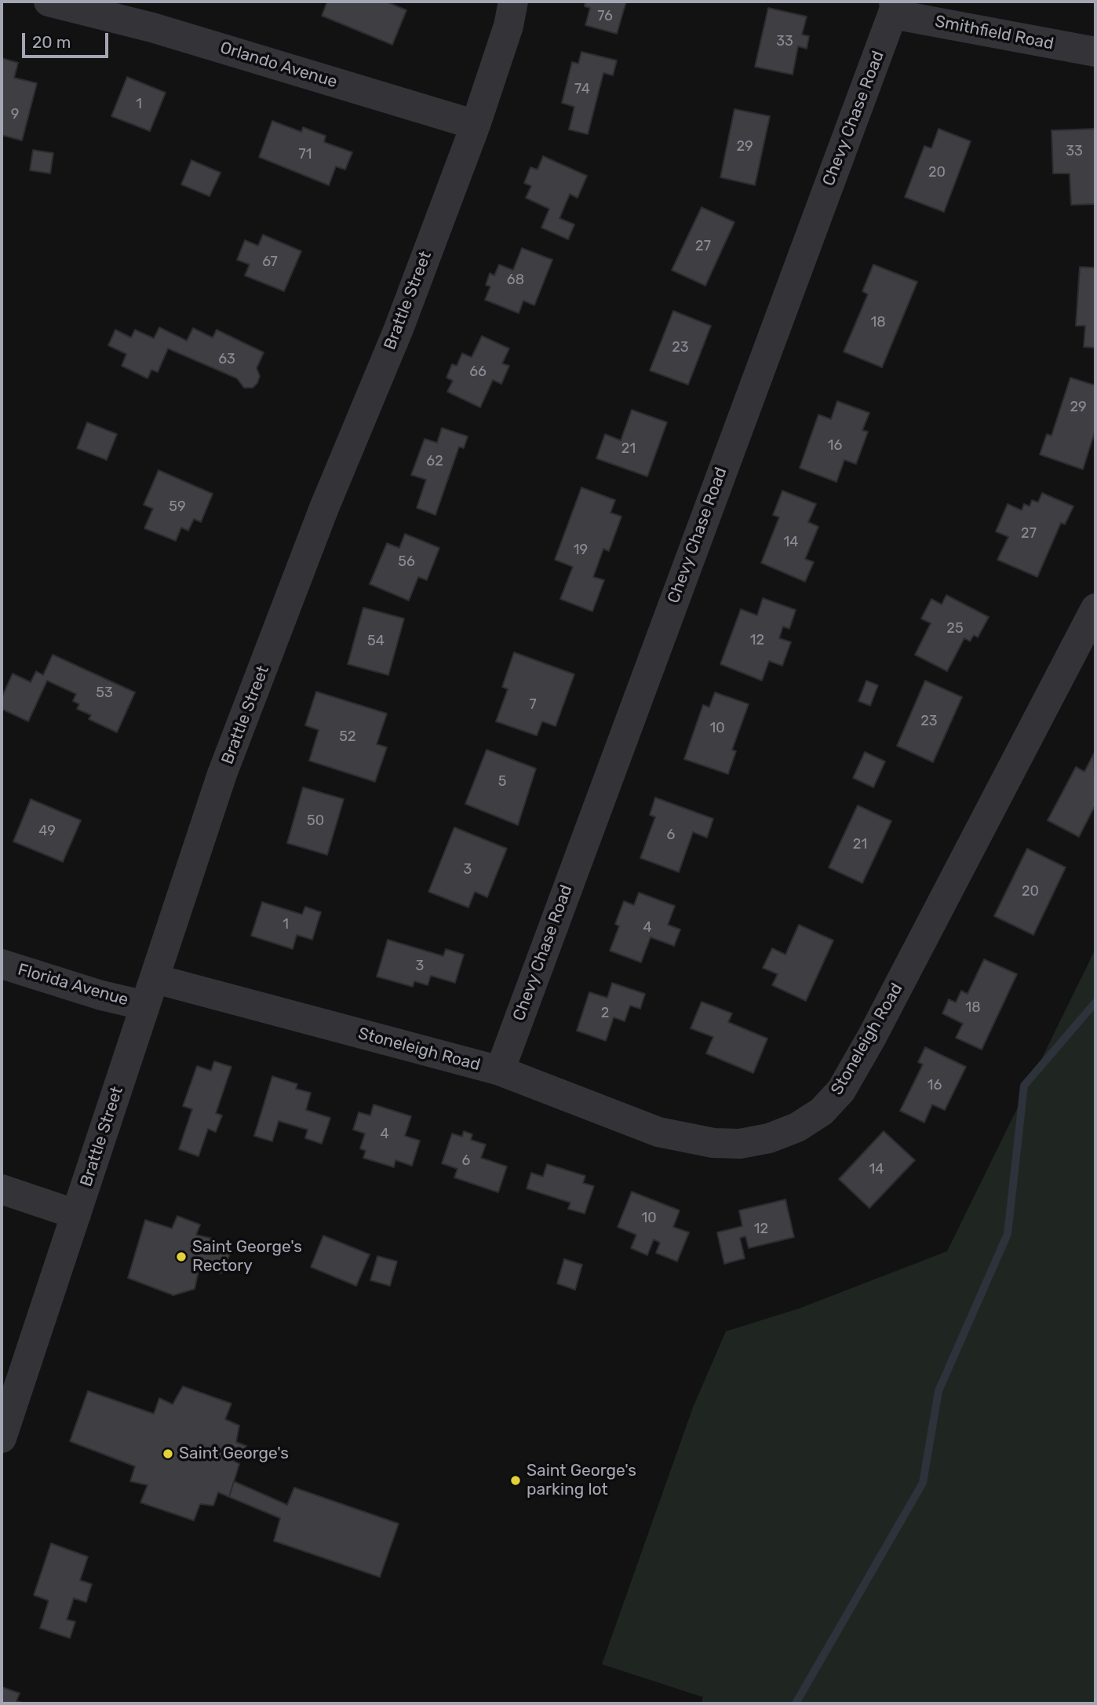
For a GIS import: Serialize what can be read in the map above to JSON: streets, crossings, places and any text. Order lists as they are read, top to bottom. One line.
{"streets":{"street":["Smithfield Road","Orlando Avenue","Chevy Chase Road","Brattle Street","Florida Avenue","Stoneleigh Road"]},"crossings":[["Smithfield Road","Chevy Chase Road"],["Orlando Avenue","Brattle Street"],["Chevy Chase Road","Stoneleigh Road"],["Brattle Street","Florida Avenue"],["Brattle Street","Stoneleigh Road"],["Florida Avenue","Stoneleigh Road"]],"places":["Saint George's Rectory","Saint George's","Saint George's parking lot"],"house_numbers":["76","33","74","1","9","29","33","71","20","27","67","68","18","23","63","66","29","16","21","62","59","27","14","19","56","25","12","54","53","7","23","10","52","5","50","49","6","21","3","20","1","4","3","18","2","16","4","6","14","10","12"],"scale_bar":"20 m"}
